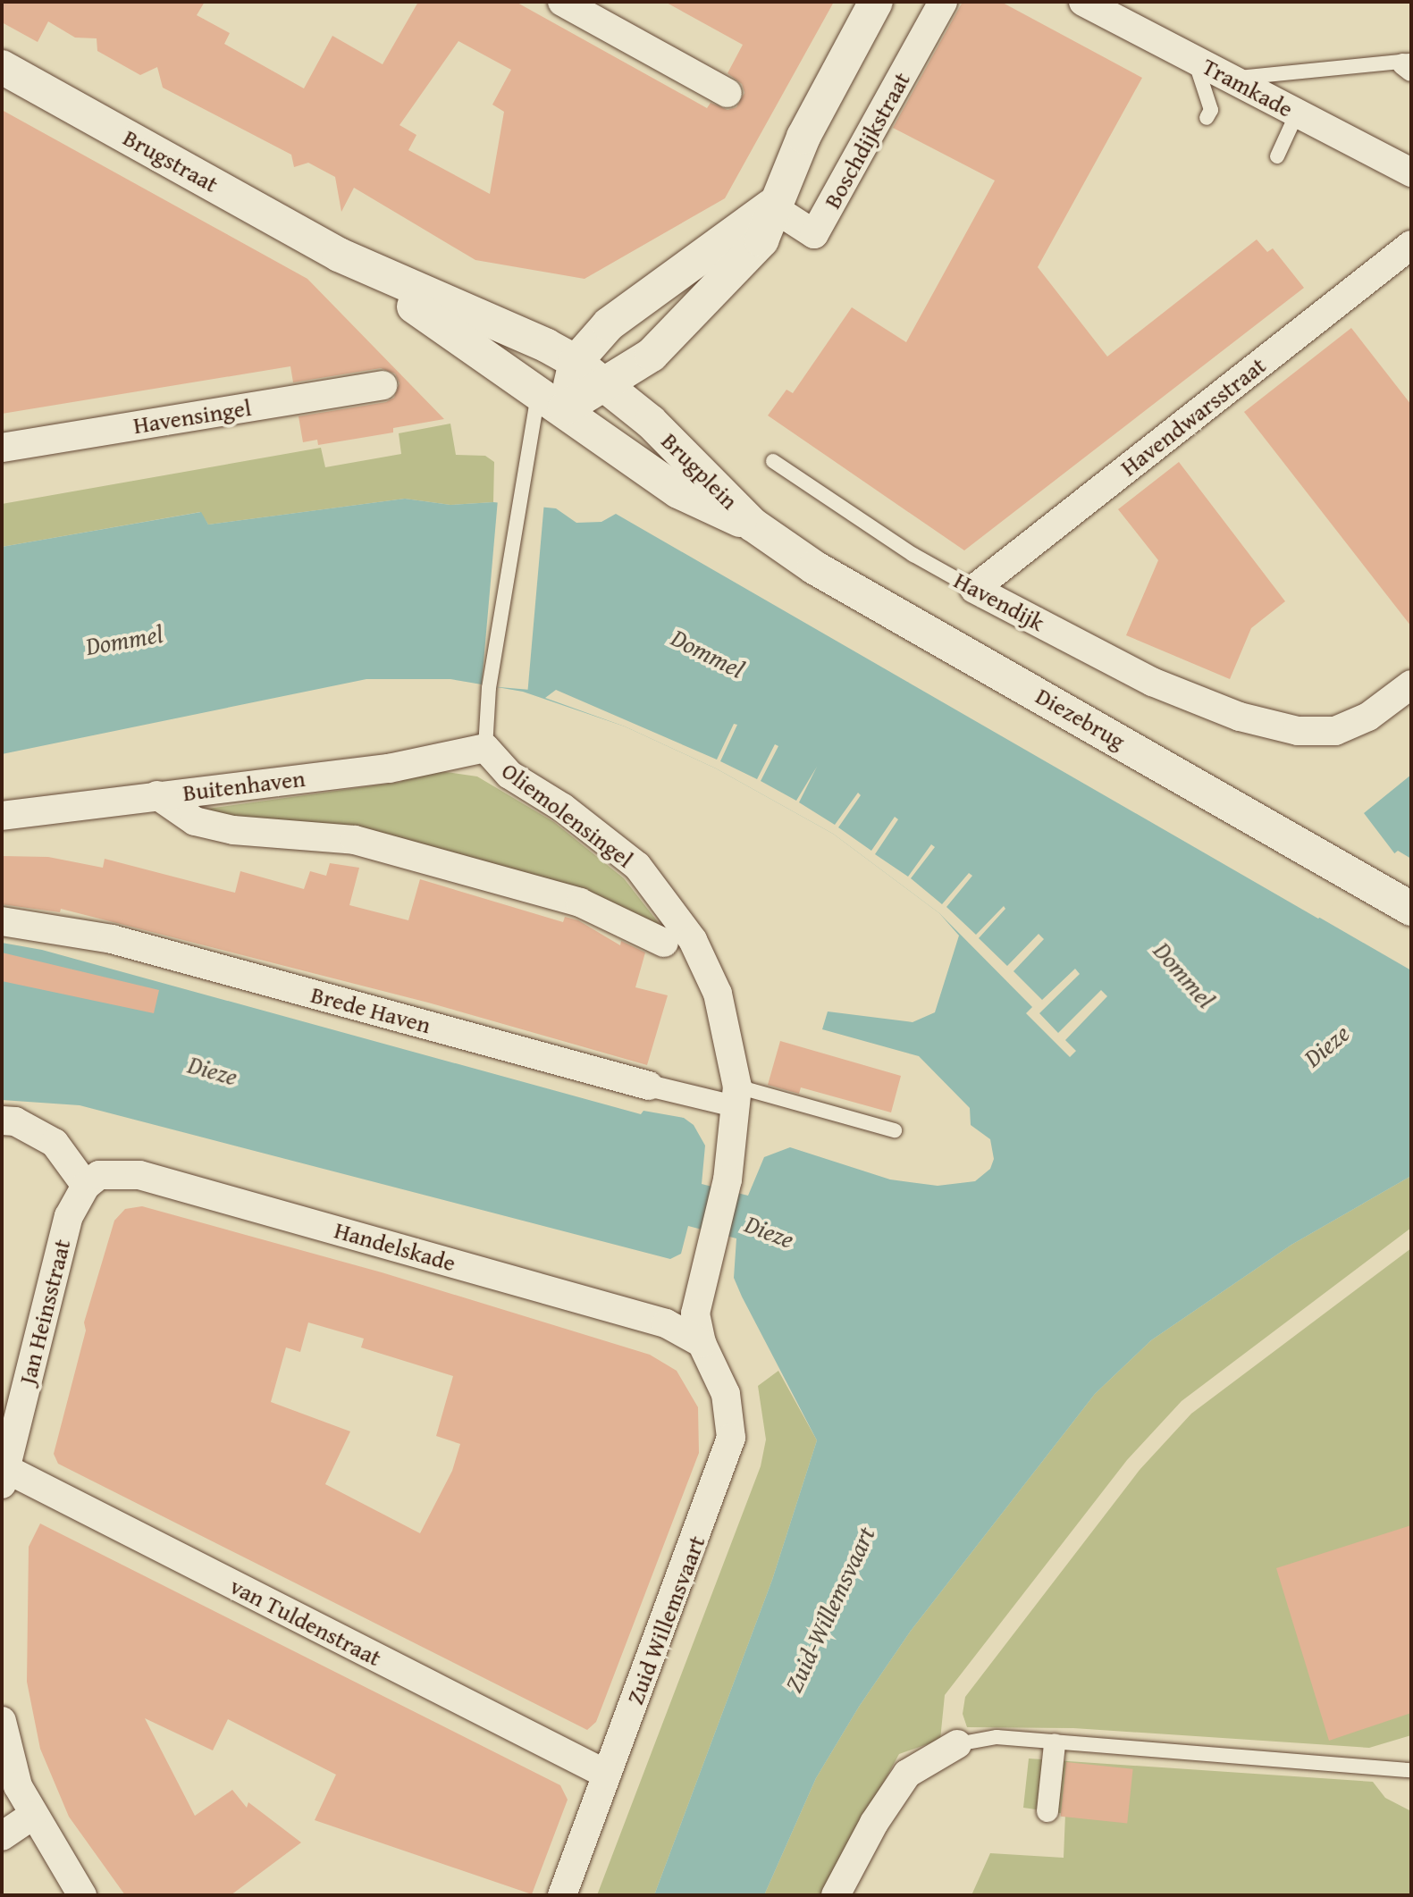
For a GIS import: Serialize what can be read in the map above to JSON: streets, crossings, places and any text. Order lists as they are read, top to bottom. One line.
{"streets":{"street":["Tramkade","Boschdijkstraat","Brugstraat","Havensingel","Havendwarsstraat","Brugplein","Havendijk","Diezebrug","Buitenhaven","Oliemolensingel","Brede Haven","Handelskade","Jan Heinsstraat","Zuid Willemsvaart","van Tuldenstraat"]},"crossings":[["Brugstraat","Brugplein"],["Brugstraat","Oliemolensingel"],["Havendwarsstraat","Havendijk"],["Brugplein","Diezebrug"],["Brugplein","Oliemolensingel"],["Buitenhaven","Oliemolensingel"],["Oliemolensingel","Brede Haven"],["Oliemolensingel","Handelskade"],["Oliemolensingel","Zuid Willemsvaart"],["Handelskade","Jan Heinsstraat"],["Handelskade","Zuid Willemsvaart"],["Jan Heinsstraat","van Tuldenstraat"],["Zuid Willemsvaart","van Tuldenstraat"]],"water":["Dommel","Dieze","Zuid-Willemsvaart"]}
